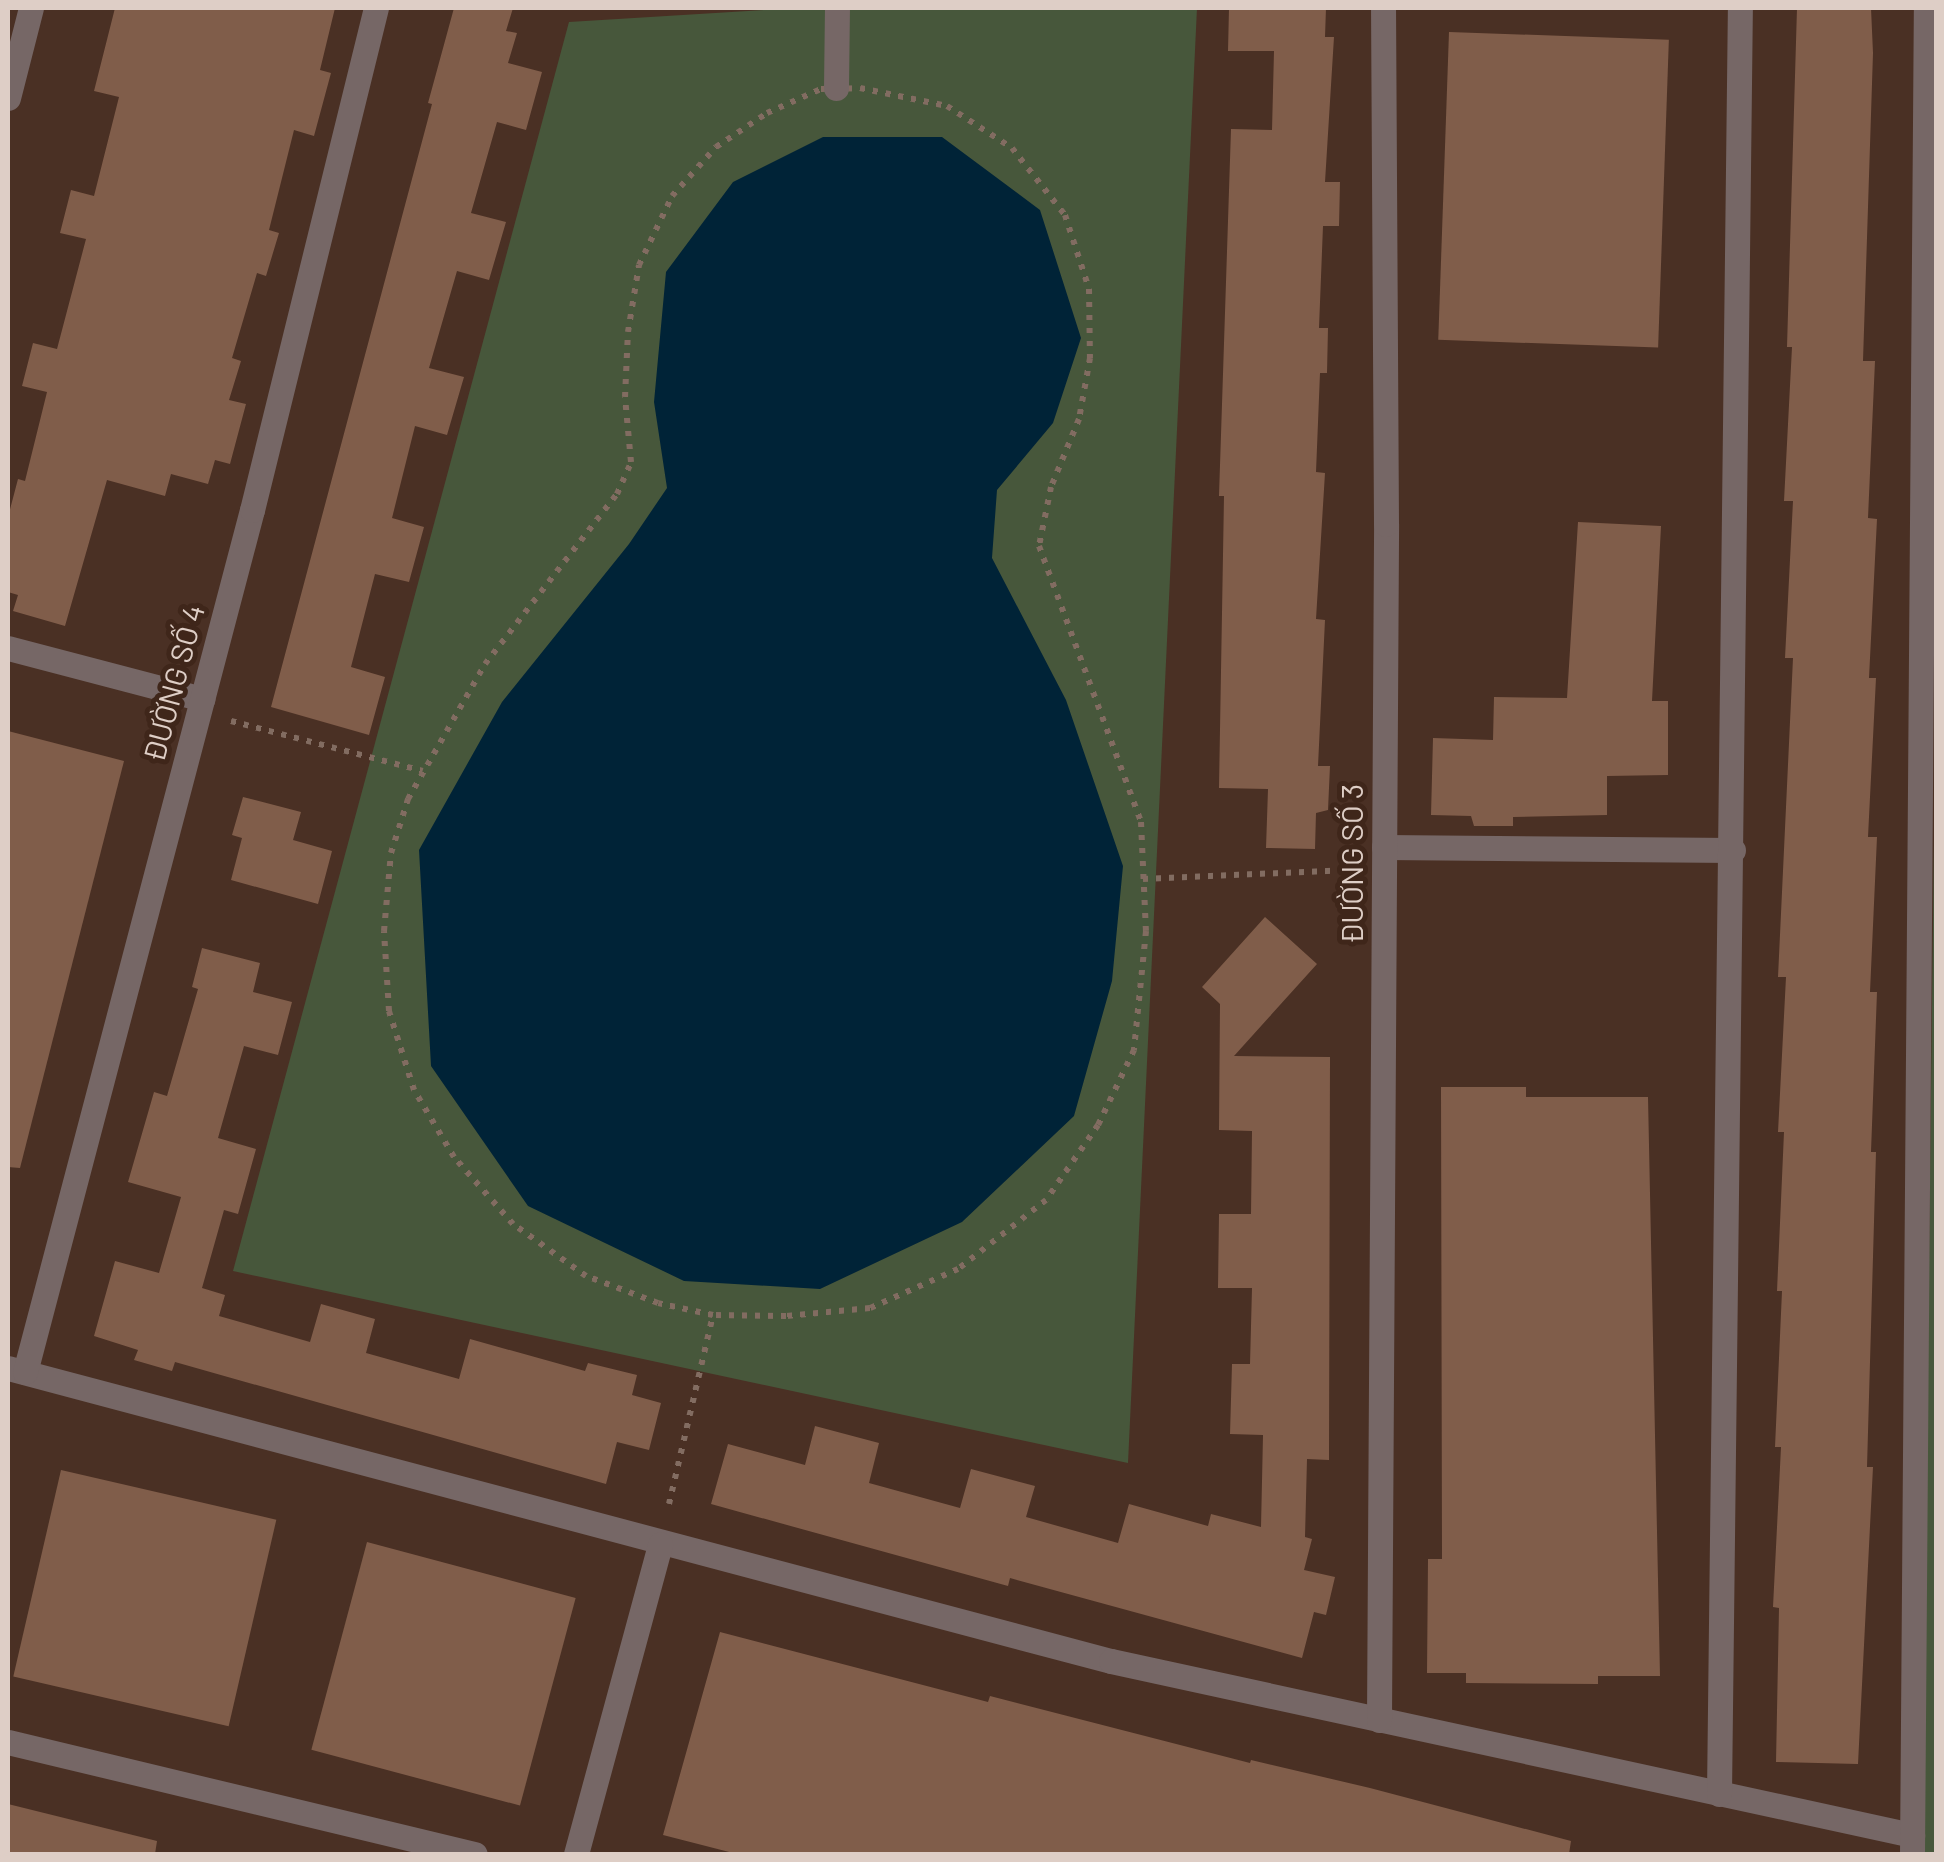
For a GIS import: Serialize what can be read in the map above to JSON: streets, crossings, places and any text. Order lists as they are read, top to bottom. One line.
{"streets":{"street":["ĐƯỜNG SỐ 4","ĐƯỜNG SỐ 3"]}}
